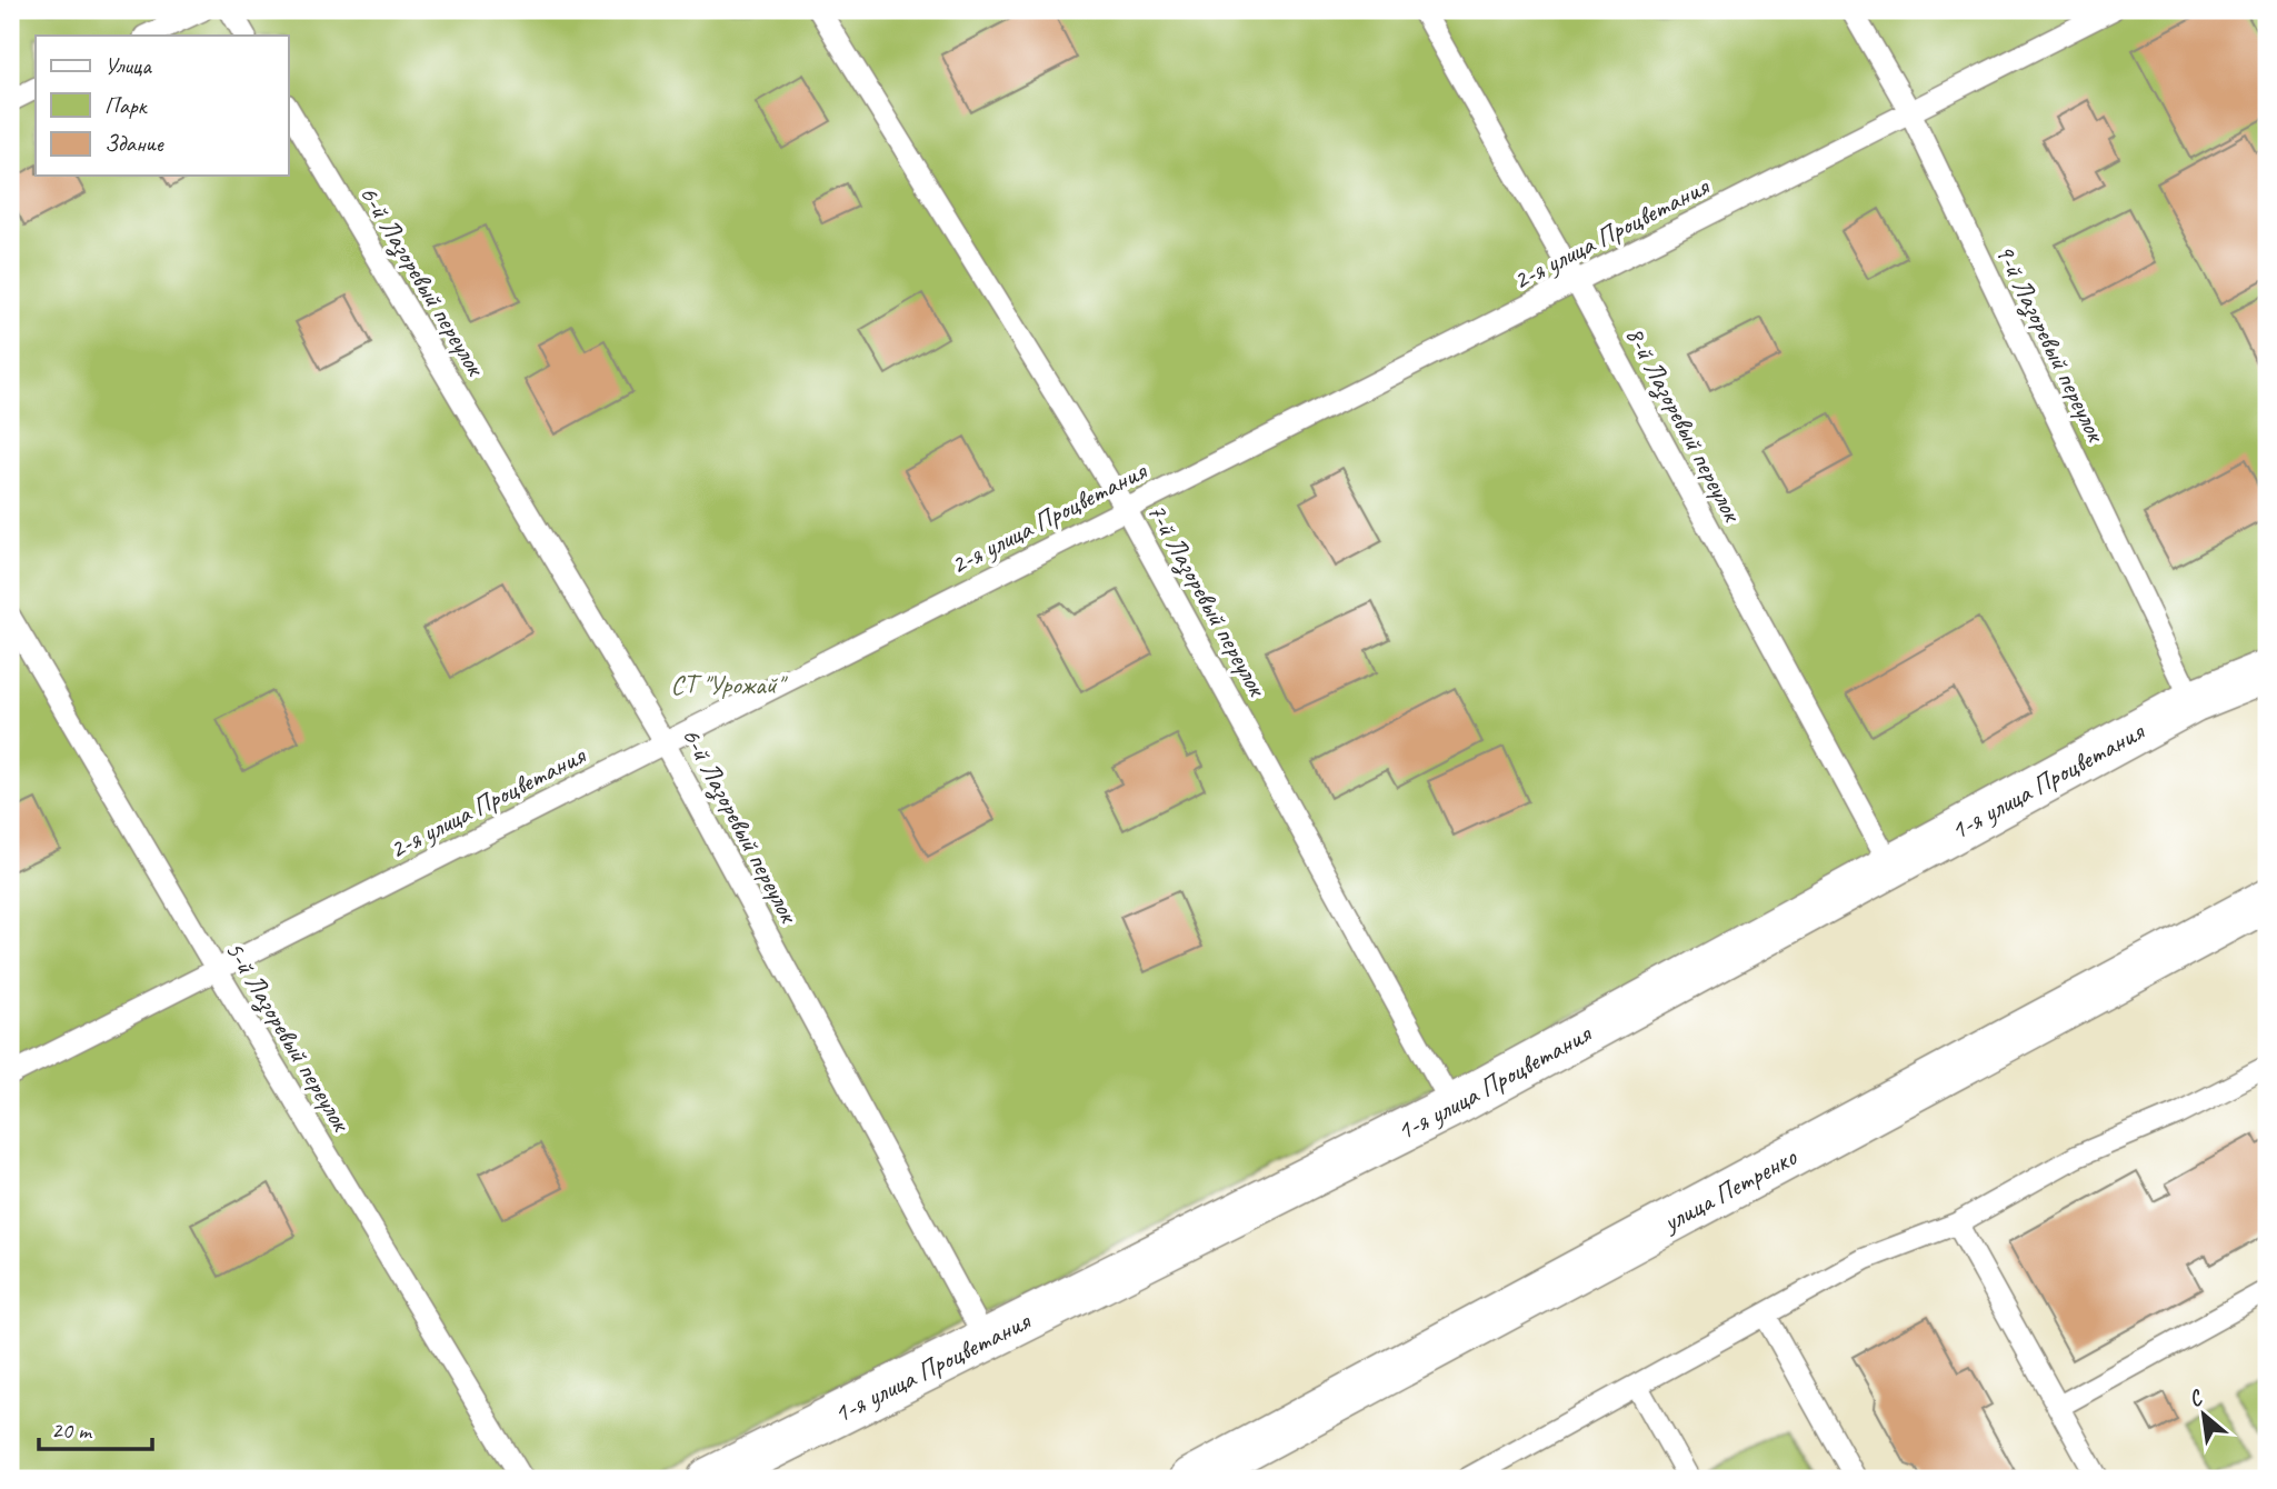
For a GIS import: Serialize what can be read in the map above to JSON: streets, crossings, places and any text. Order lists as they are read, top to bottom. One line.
{"streets":{"street":["1-я улица Процветания","улица Петренко"],"lane":["2-я улица Процветания","6-й Лазоревый переулок","9-й Лазоревый переулок","8-й Лазоревый переулок","7-й Лазоревый переулок","5-й Лазоревый переулок"]},"crossings":[["2-я улица Процветания","6-й Лазоревый переулок"],["2-я улица Процветания","9-й Лазоревый переулок"],["2-я улица Процветания","8-й Лазоревый переулок"],["2-я улица Процветания","7-й Лазоревый переулок"],["2-я улица Процветания","5-й Лазоревый переулок"],["6-й Лазоревый переулок","1-я улица Процветания"],["9-й Лазоревый переулок","1-я улица Процветания"],["8-й Лазоревый переулок","1-я улица Процветания"],["7-й Лазоревый переулок","1-я улица Процветания"]],"parks":["СТ \"Урожай\""],"legend":["Улица","Парк","Здание"],"scale_bar":"20 m","north":"top left"}
